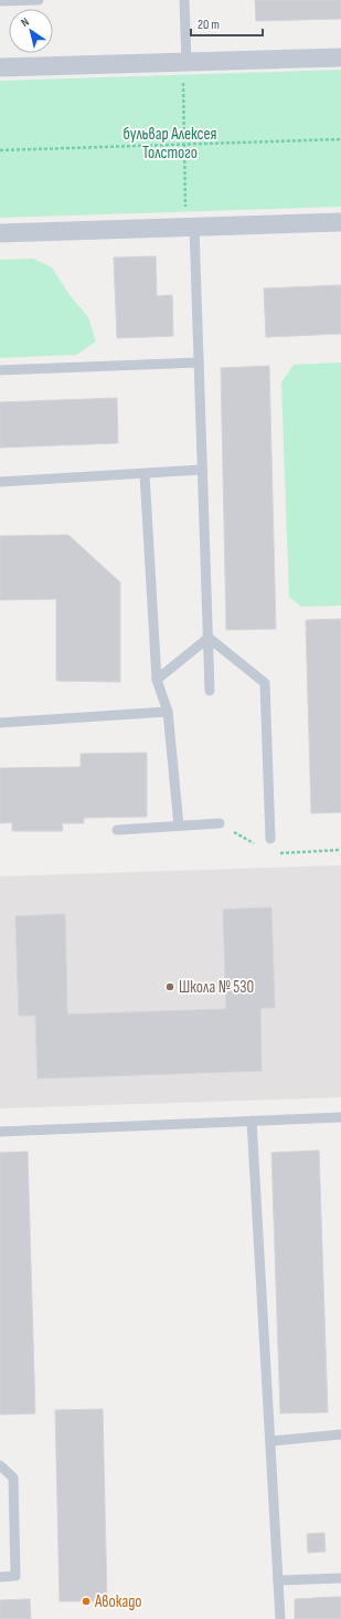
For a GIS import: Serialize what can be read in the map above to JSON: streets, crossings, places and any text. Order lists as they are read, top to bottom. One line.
{"parks":["бульвар Алексея Толстого"],"places":["Школа № 530","Авокадо"],"scale_bar":"20 m","north":"top left"}
